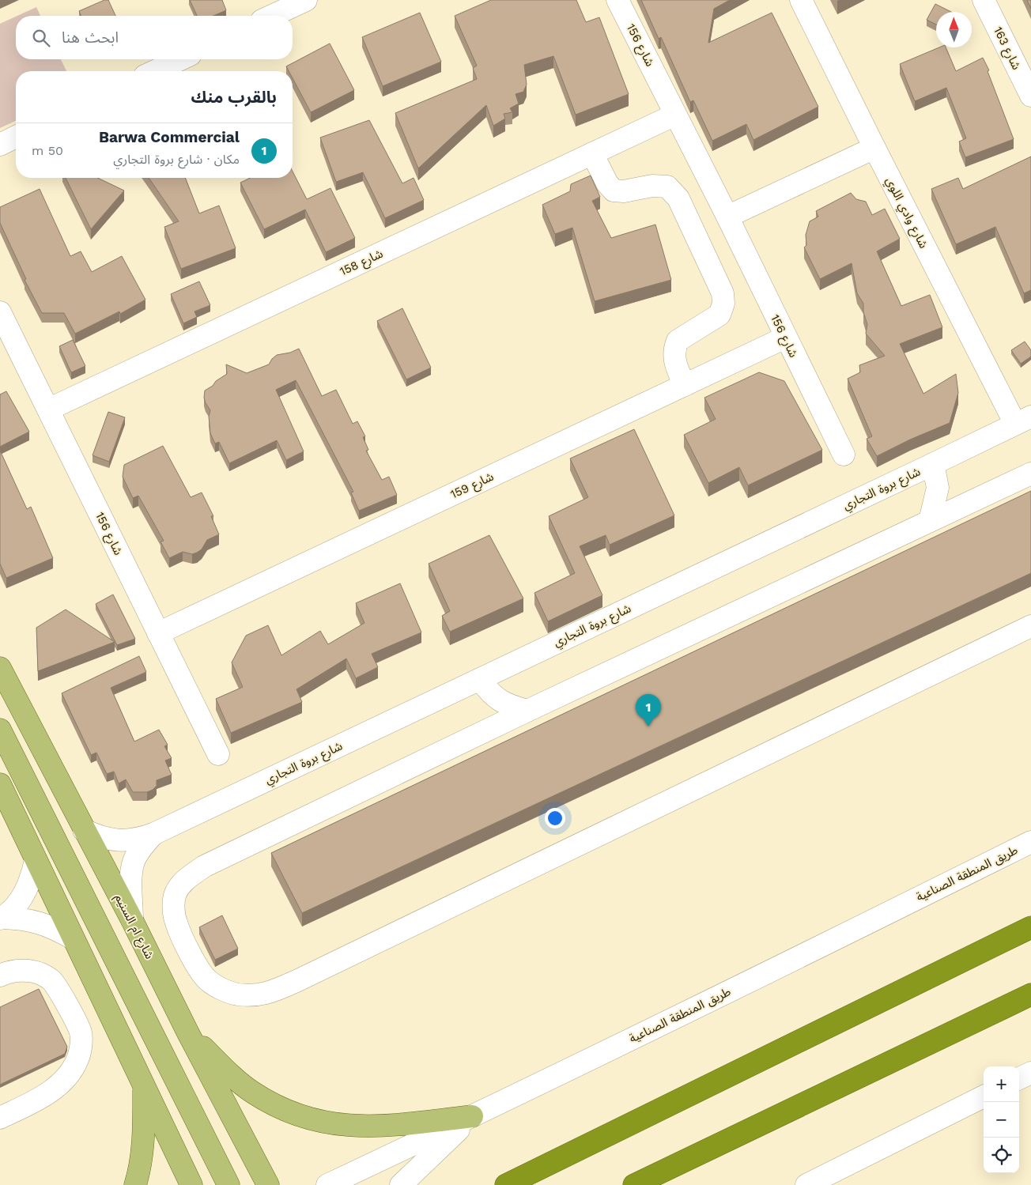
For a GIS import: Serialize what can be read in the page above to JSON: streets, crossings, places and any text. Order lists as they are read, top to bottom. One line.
{"streets":{"main road":["شارع ام السنيم"],"street":["شارع 156","شارع 163","شارع وادي اللوي","شارع 158","شارع 159","شارع بروة التجاري","طريق المنطقة الصناعية"]},"crossings":[["شارع 156","شارع 158"],["شارع 156","شارع 159"],["شارع وادي اللوي","شارع بروة التجاري"],["شارع بروة التجاري","شارع ام السنيم"]],"north":"top","page":{"search":"ابحث هنا","heading":"بالقرب منك","list":[{"mark":"1","name":"Barwa Commercial","note":"مكان · شارع بروة التجاري","value":"50 m"}],"pins":"1","map_buttons":["+","−"]}}
